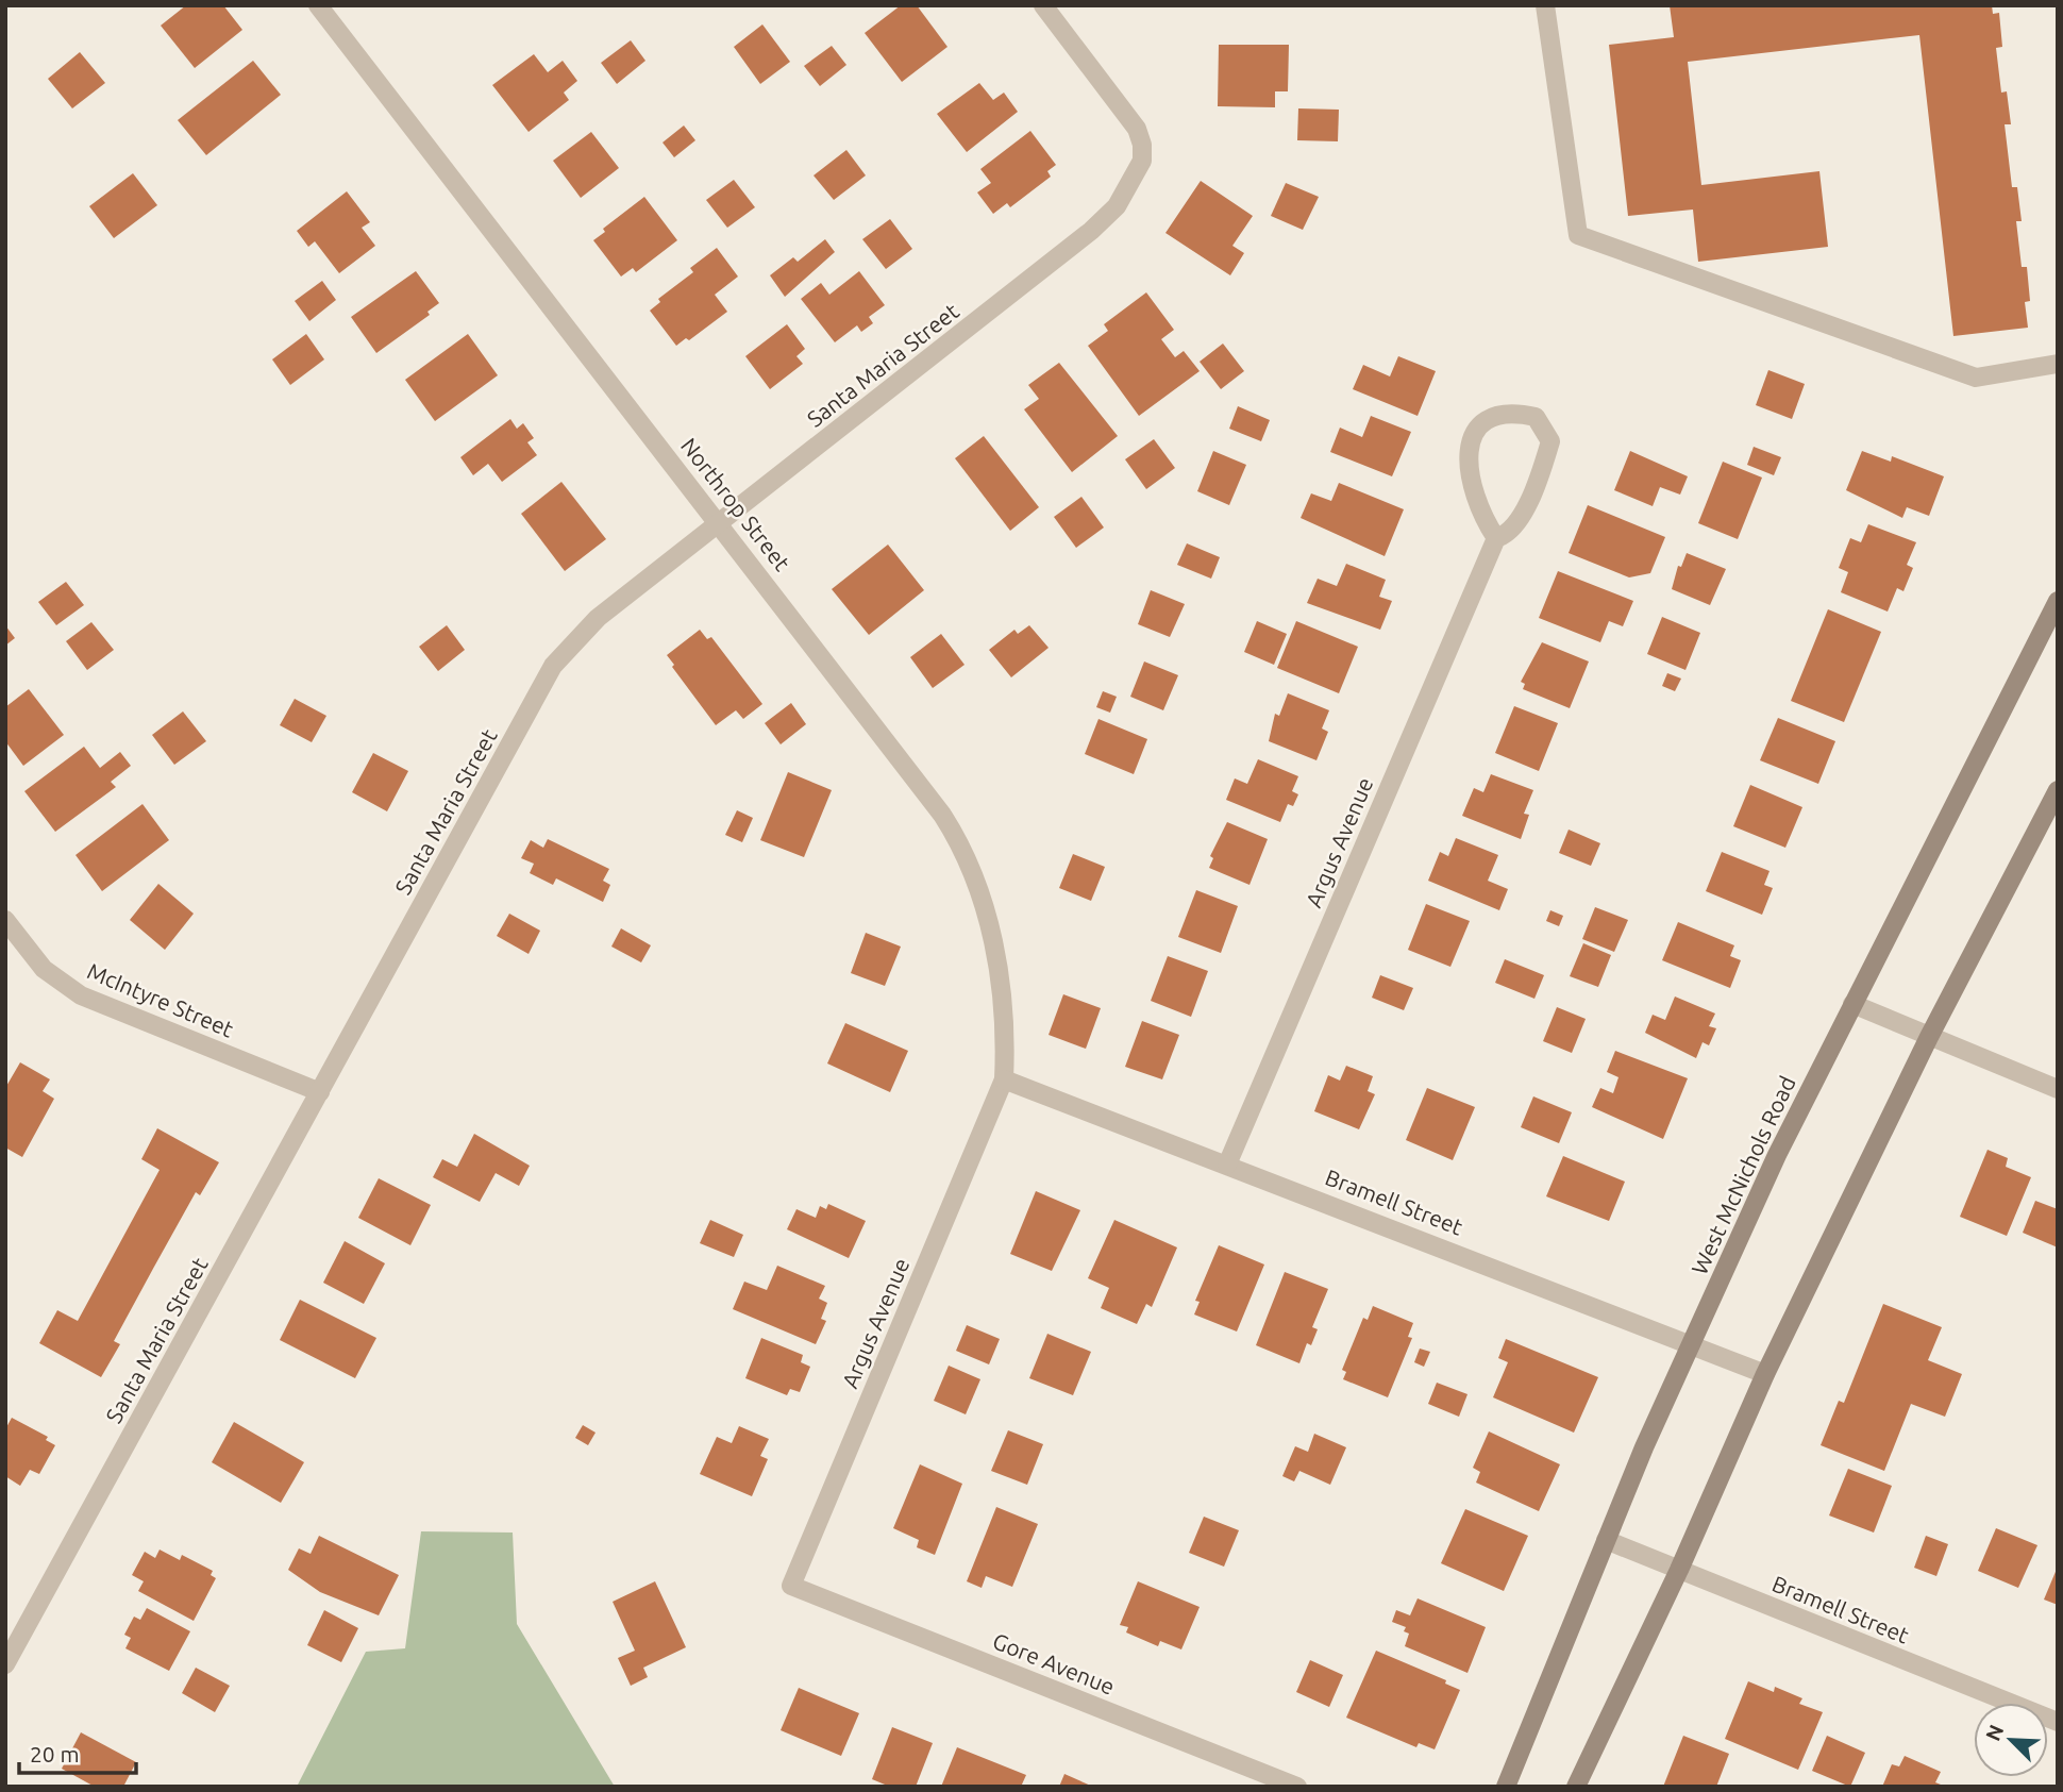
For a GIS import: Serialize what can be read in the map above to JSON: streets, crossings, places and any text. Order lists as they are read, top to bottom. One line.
{"streets":{"main road":["West McNichols Road"],"street":["Santa Maria Street","Northrop Street","Argus Avenue","McIntyre Street","Bramell Street","Gore Avenue"]},"crossings":[["Santa Maria Street","Northrop Street"],["Santa Maria Street","McIntyre Street"],["Northrop Street","Argus Avenue"],["Northrop Street","Bramell Street"],["Argus Avenue","Bramell Street"],["Argus Avenue","Gore Avenue"],["West McNichols Road","Bramell Street"]],"scale_bar":"20 m","north":"top left"}
